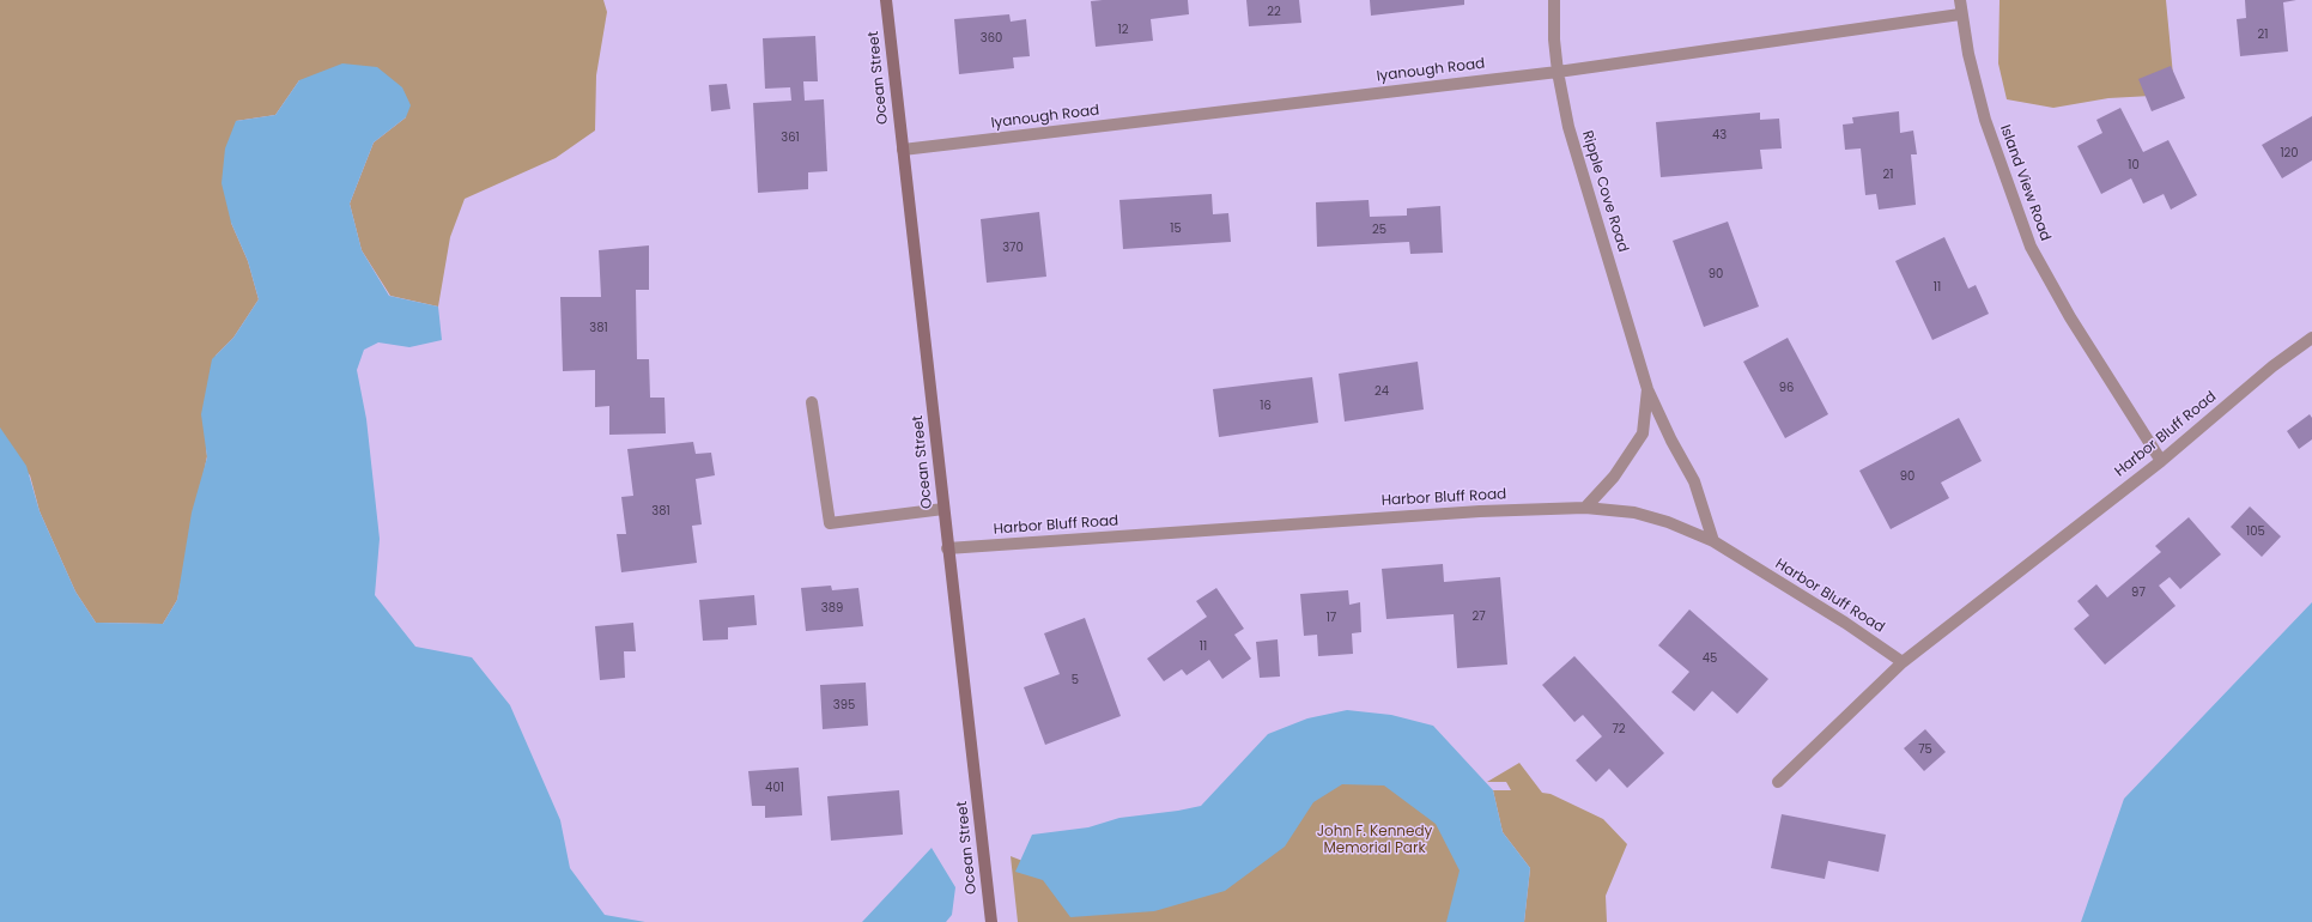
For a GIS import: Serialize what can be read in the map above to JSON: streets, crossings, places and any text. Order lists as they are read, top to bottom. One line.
{"streets":{"main road":["Ocean Street"],"street":["Iyanough Road","Island View Road","Ripple Cove Road","Harbor Bluff Road"]},"crossings":[["Iyanough Road","Ocean Street"],["Iyanough Road","Island View Road"],["Iyanough Road","Ripple Cove Road"],["Ocean Street","Harbor Bluff Road"],["Island View Road","Harbor Bluff Road"],["Ripple Cove Road","Harbor Bluff Road"]],"parks":["John F. Kennedy Memorial Park"],"house_numbers":["22","12","21","360","43","361","120","10","21","15","25","370","90","11","381","96","24","16","90","381","105","97","389","27","17","11","45","5","395","72","75","401"]}
